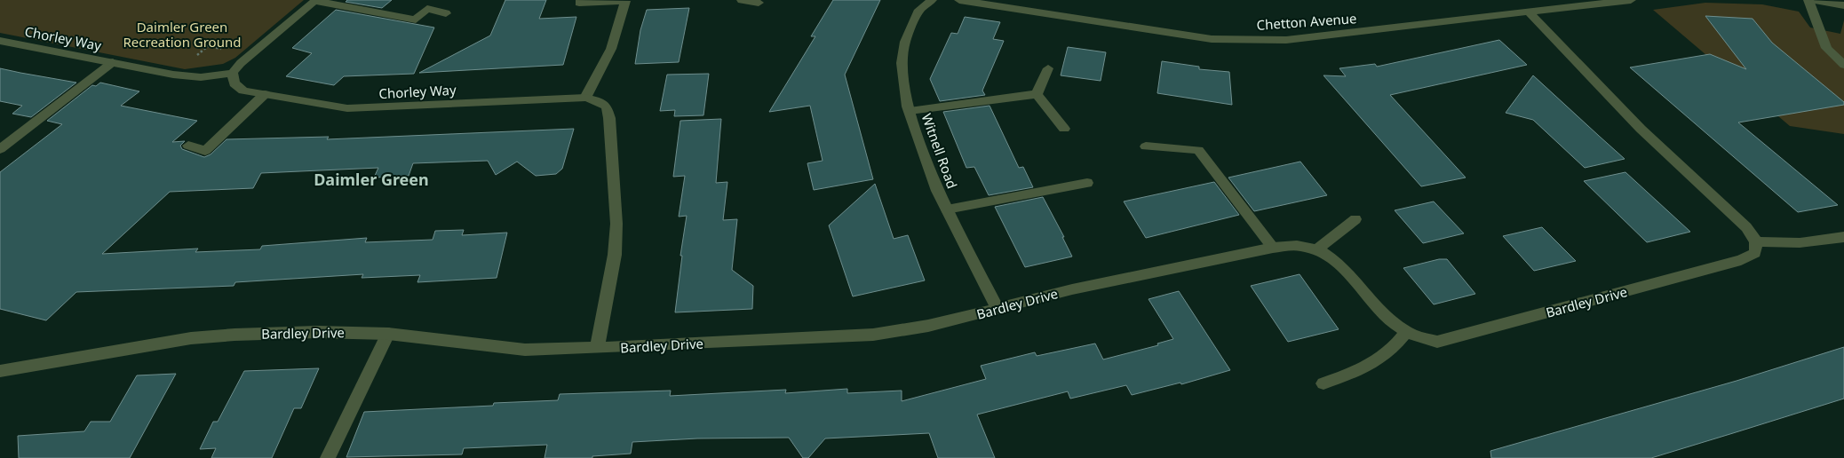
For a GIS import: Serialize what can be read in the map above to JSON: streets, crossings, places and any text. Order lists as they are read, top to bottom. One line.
{"streets":{"street":["Chetton Avenue","Chorley Way","Witnell Road","Bardley Drive"]},"crossings":[["Chorley Way","Bardley Drive"],["Witnell Road","Bardley Drive"]],"districts":["Daimler Green"],"parks":["Daimler Green Recreation Ground"]}
